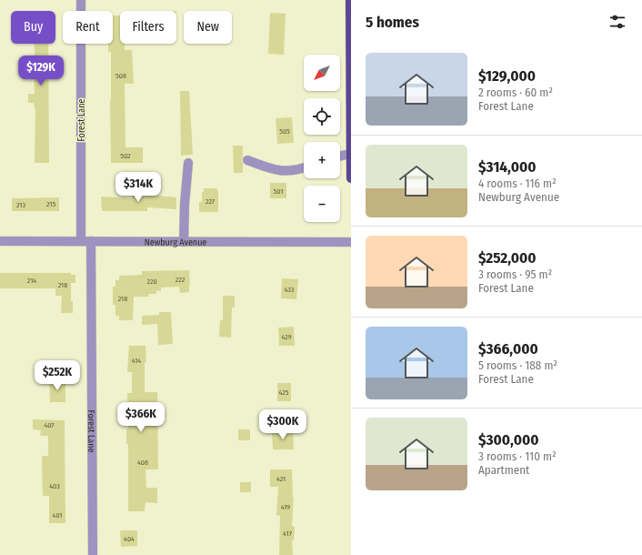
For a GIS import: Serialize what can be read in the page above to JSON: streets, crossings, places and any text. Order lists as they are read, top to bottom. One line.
{"streets":{"street":["Forest Lane","Newburg Avenue"]},"crossings":[["Forest Lane","Newburg Avenue"]],"house_numbers":["508","505","502","501","227","215","213","222","214","220","216","433","218","429","414","425","407","408","421","403","419","401","417","404"],"north":"bottom left","page":{"heading":"5 homes","chip":["Buy","Rent","Filters","New"],"list":[{"name":"$129,000","note":"2 rooms · 60 m² · Forest Lane"},{"name":"$314,000","note":"4 rooms · 116 m² · Newburg Avenue"},{"name":"$252,000","note":"3 rooms · 95 m² · Forest Lane"},{"name":"$366,000","note":"5 rooms · 188 m² · Forest Lane"},{"name":"$300,000","note":"3 rooms · 110 m² · Apartment"}],"map_buttons":["+","−"],"price":["$129K","$314K","$252K","$366K","$300K"]}}
